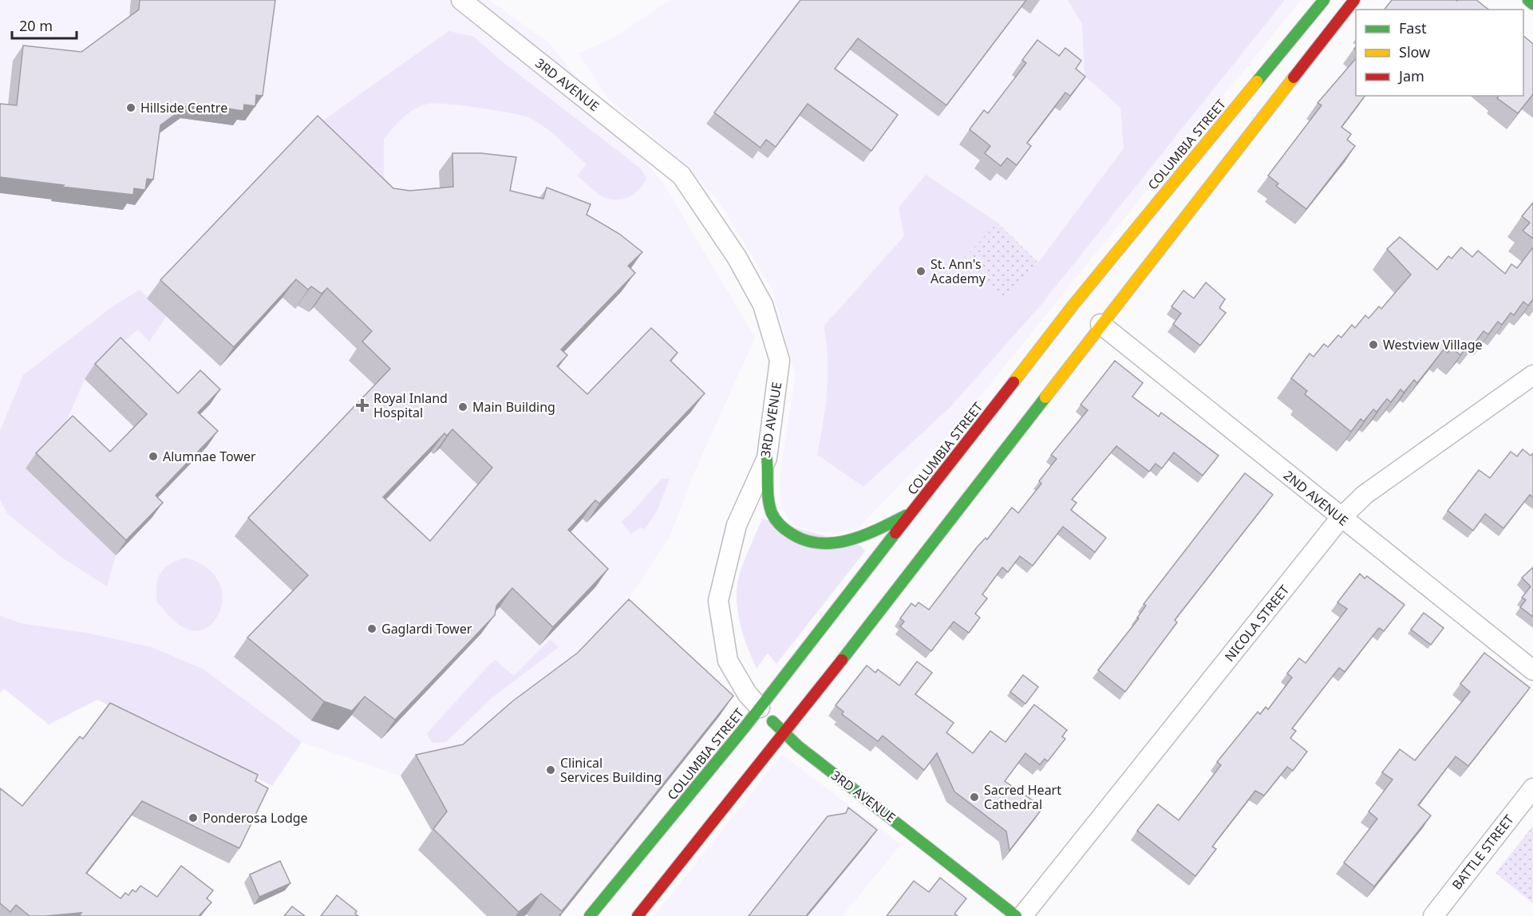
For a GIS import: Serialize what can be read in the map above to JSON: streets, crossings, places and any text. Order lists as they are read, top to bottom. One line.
{"streets":{"main road":["3RD AVENUE","COLUMBIA STREET"],"street":["2ND AVENUE","NICOLA STREET","BATTLE STREET"]},"crossings":[["3RD AVENUE","COLUMBIA STREET"],["2ND AVENUE","NICOLA STREET"]],"places":{"other":["Hillside Centre","St. Ann's Academy","Westview Village","Main Building","Alumnae Tower","Gaglardi Tower","Clinical Services Building","Sacred Heart Cathedral","Ponderosa Lodge"],"health":["Royal Inland Hospital"]},"legend":["Fast","Slow","Jam"],"scale_bar":"20 m"}
